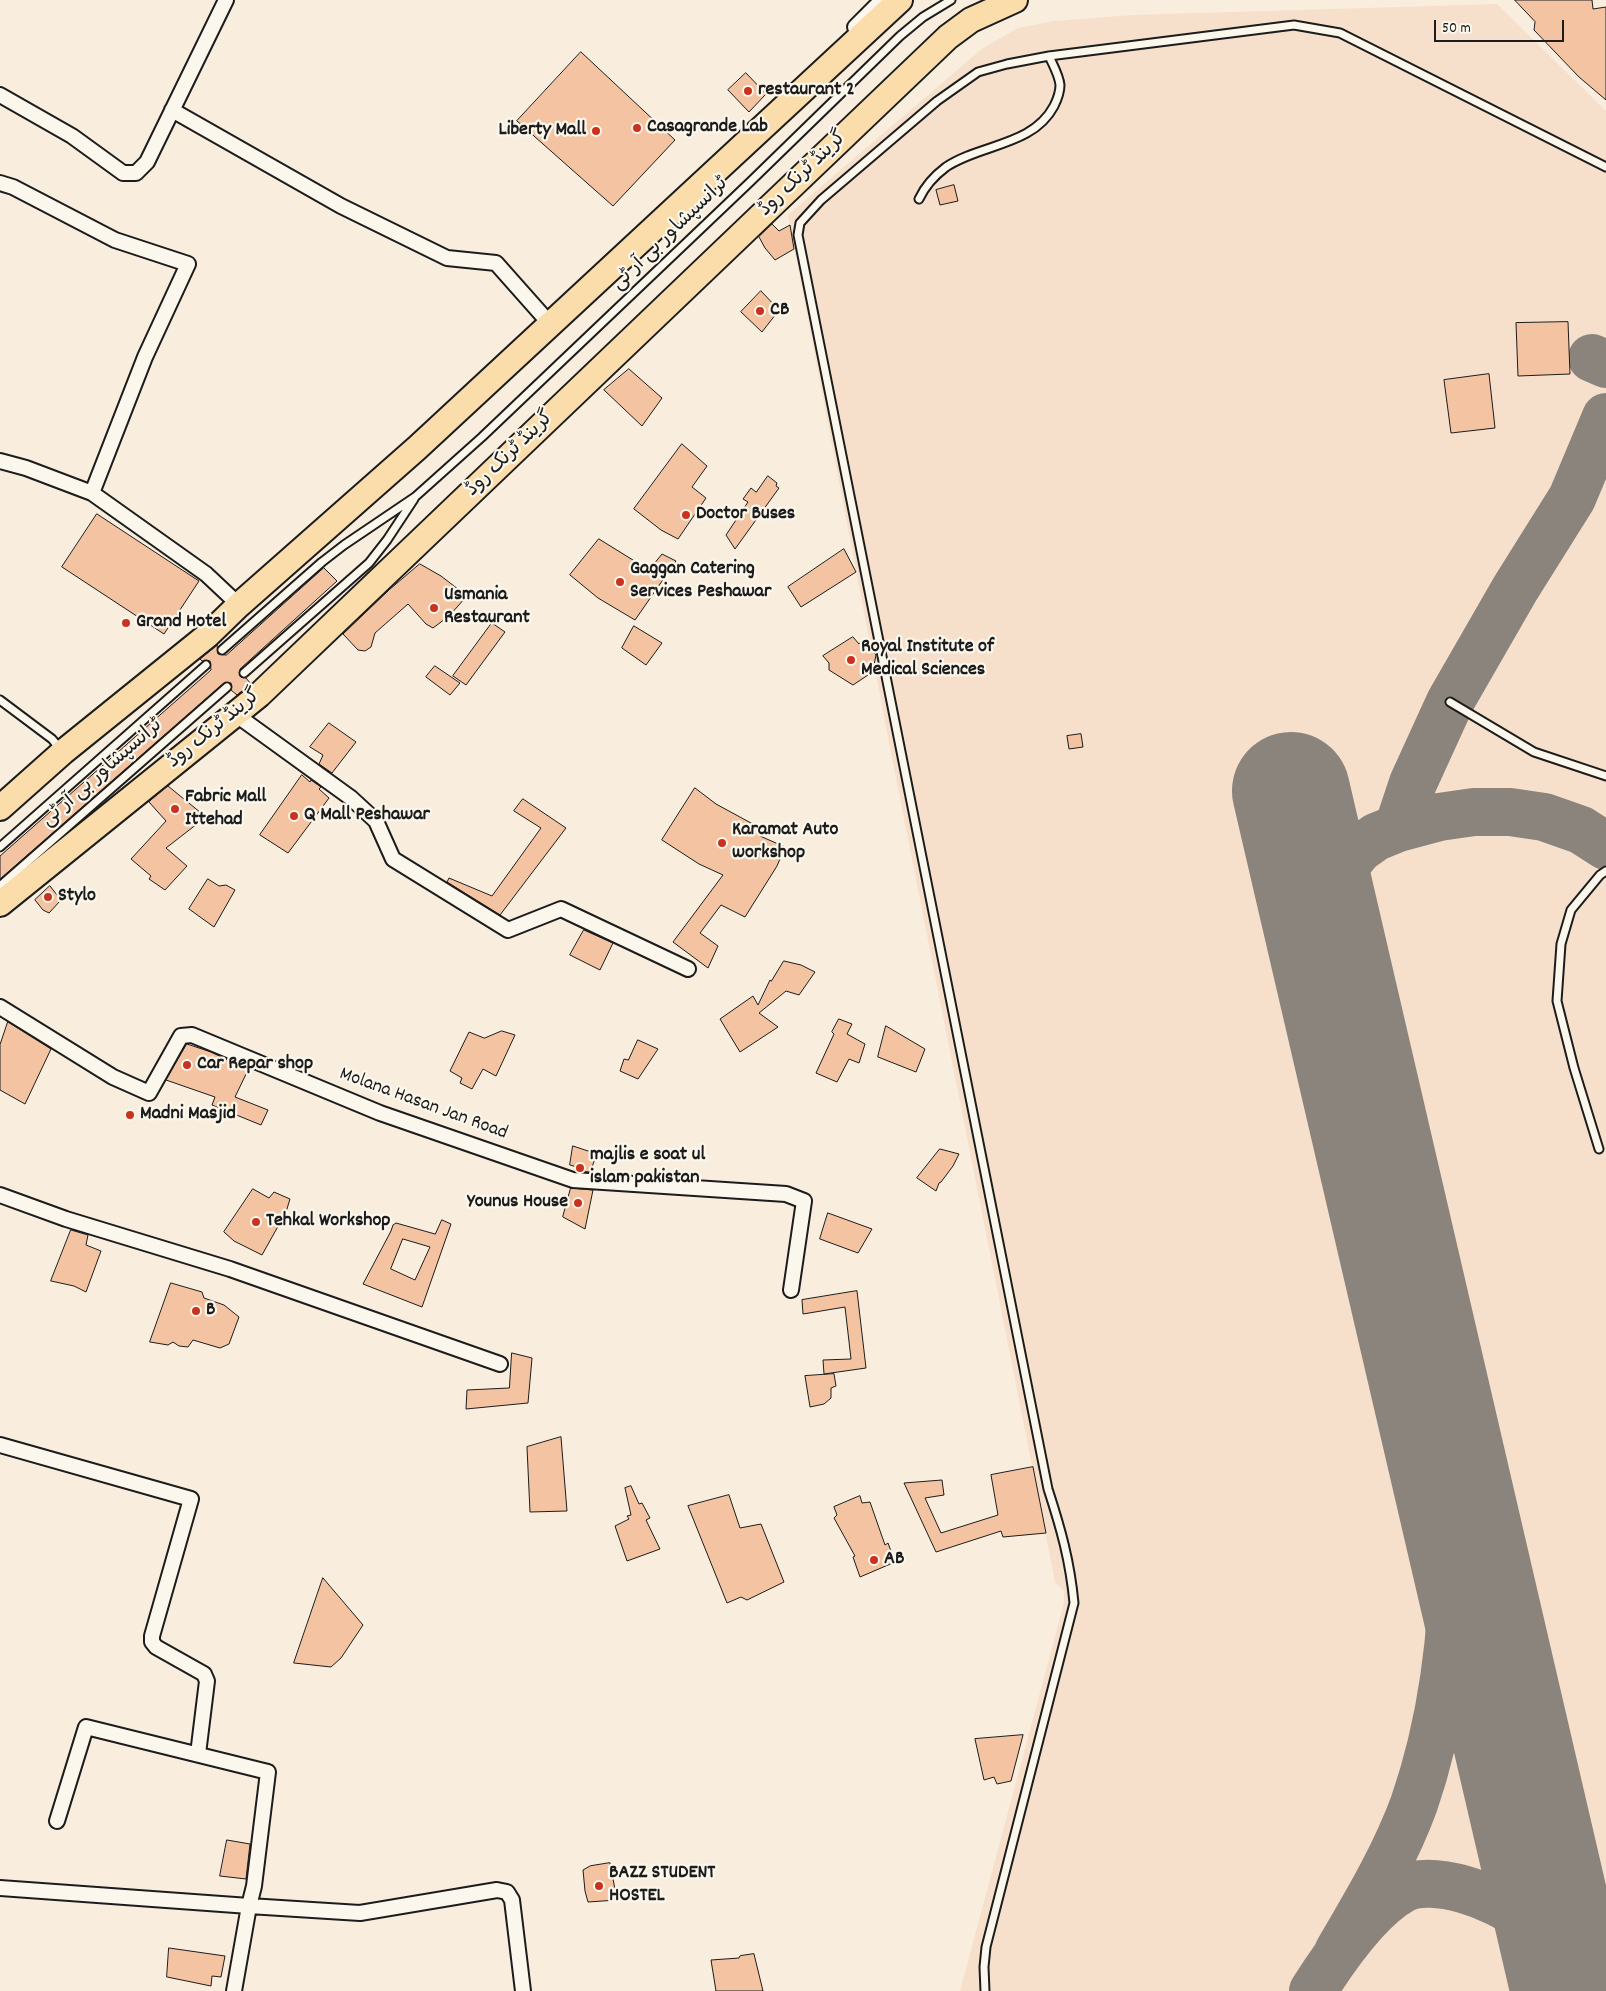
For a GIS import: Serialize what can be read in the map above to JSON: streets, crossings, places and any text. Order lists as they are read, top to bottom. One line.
{"streets":{"highway":["گرینڈ ٹرنک روڈ"],"street":["Molana Hasan Jan Road"],"lane":["ٹرانسپشاور بی آر ٹی"]},"places":["restaurant 2","Casagrande Lab","Liberty Mall","CB","Doctor Buses","Gaggan Catering Services Peshawar","Usmania Restaurant","Grand Hotel","Royal Institute of Medical Sciences","Fabric Mall Ittehad","Q Mall Peshawar","Karamat Auto workshop","Stylo","Car Repar shop","Madni Masjid","majlis e soat ul islam pakistan","Younus House","Tehkal Workshop","B","AB","BAZZ STUDENT HOSTEL"],"scale_bar":"50 m"}
